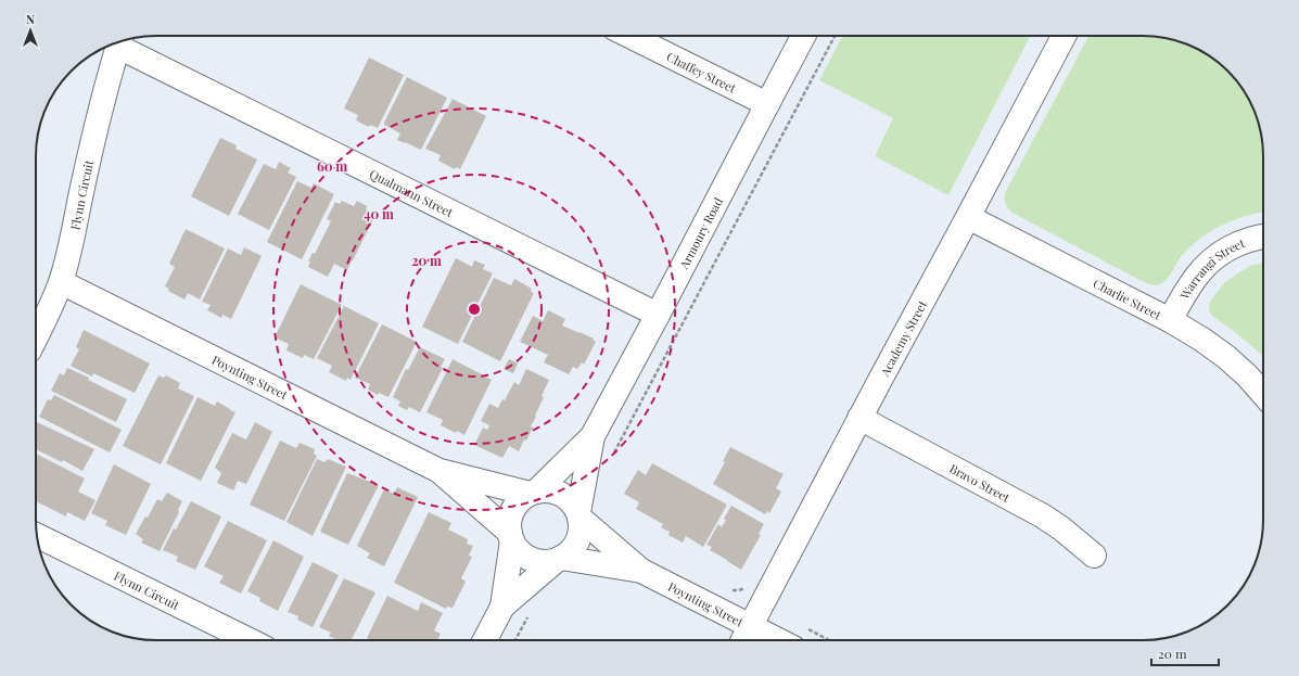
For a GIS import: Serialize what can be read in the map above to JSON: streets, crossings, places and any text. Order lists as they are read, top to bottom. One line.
{"streets":{"street":["Chaffey Street","Qualmann Street","Flynn Circuit","Armoury Road","Warrangi Street","Charlie Street","Academy Street","Poynting Street","Bravo Street"]},"crossings":[["Chaffey Street","Armoury Road"],["Qualmann Street","Armoury Road"],["Flynn Circuit","Poynting Street"],["Armoury Road","Poynting Street"],["Warrangi Street","Charlie Street"],["Charlie Street","Academy Street"],["Academy Street","Poynting Street"],["Academy Street","Bravo Street"]],"scale_bar":"20 m","north":"top","rings":["60 m","40 m","20 m"]}
